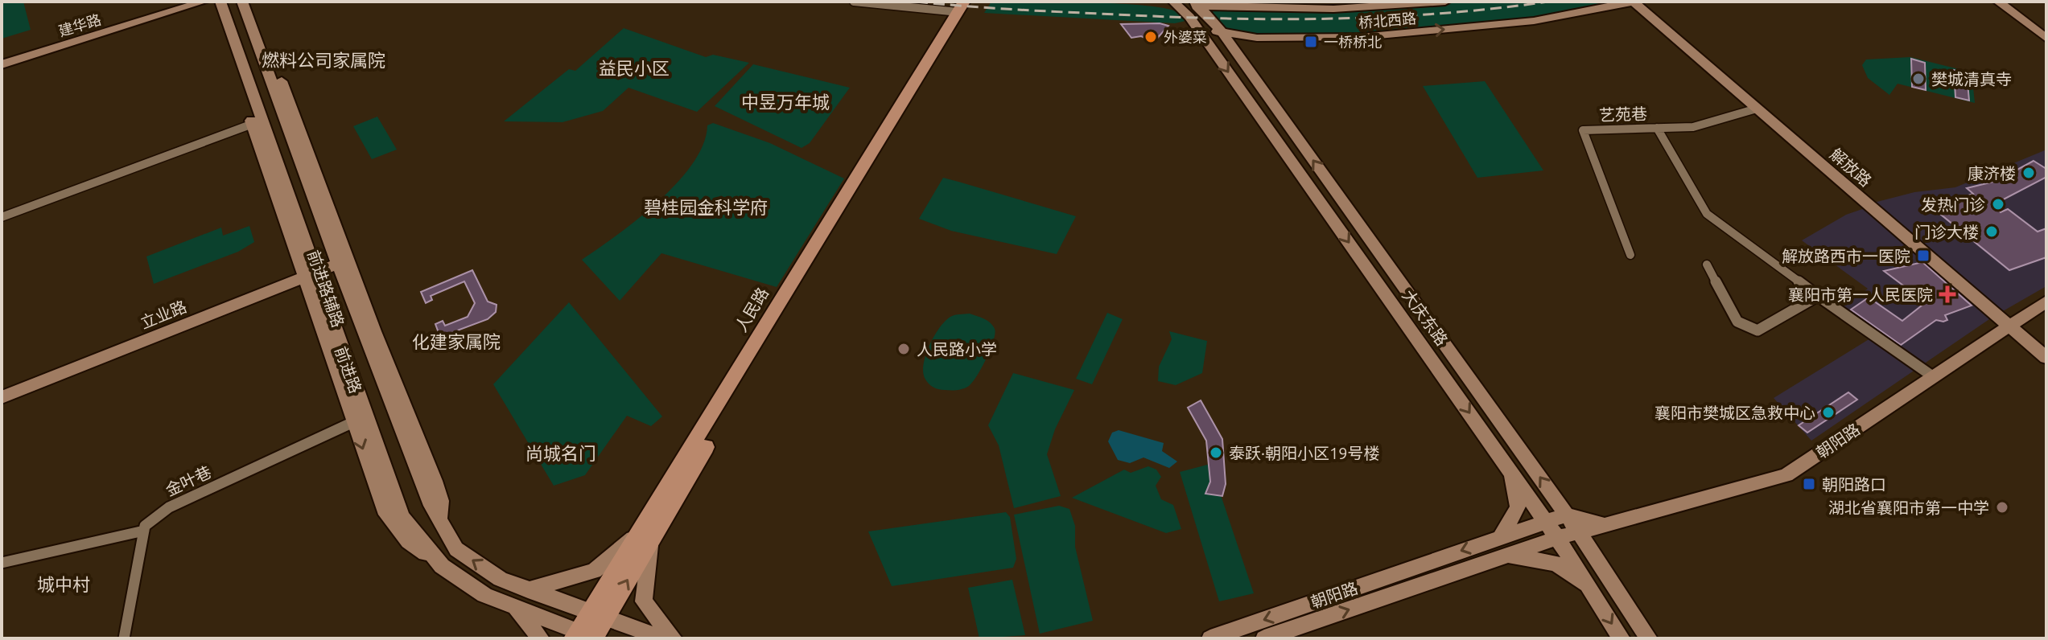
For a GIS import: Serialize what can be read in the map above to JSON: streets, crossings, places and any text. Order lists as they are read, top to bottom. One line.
{"streets":{"main road":["桥北西路","建华路","解放路","前进路辅路","人民路","立业路","大庆东路","前进路","朝阳路"],"street":["艺苑巷","金叶巷"]},"crossings":[["桥北西路","解放路"],["桥北西路","大庆东路"],["建华路","前进路辅路"],["艺苑巷","解放路"],["解放路","朝阳路"],["前进路辅路","立业路"],["前进路辅路","前进路"],["前进路辅路","金叶巷"],["人民路","前进路"],["立业路","前进路"],["大庆东路","朝阳路"]],"districts":["燃料公司家属院","益民小区","中昱万年城","碧桂园金科学府","化建家属院","尚城名门","城中村"],"places":{"other":["外婆菜","樊城清真寺","康济楼","发热门诊","门诊大楼","人民路小学","襄阳市樊城区急救中心","泰跃·朝阳小区19号楼","湖北省襄阳市第一中学"],"transit":["一桥桥北","解放路西市一医院","朝阳路口"],"health":["襄阳市第一人民医院"]}}
